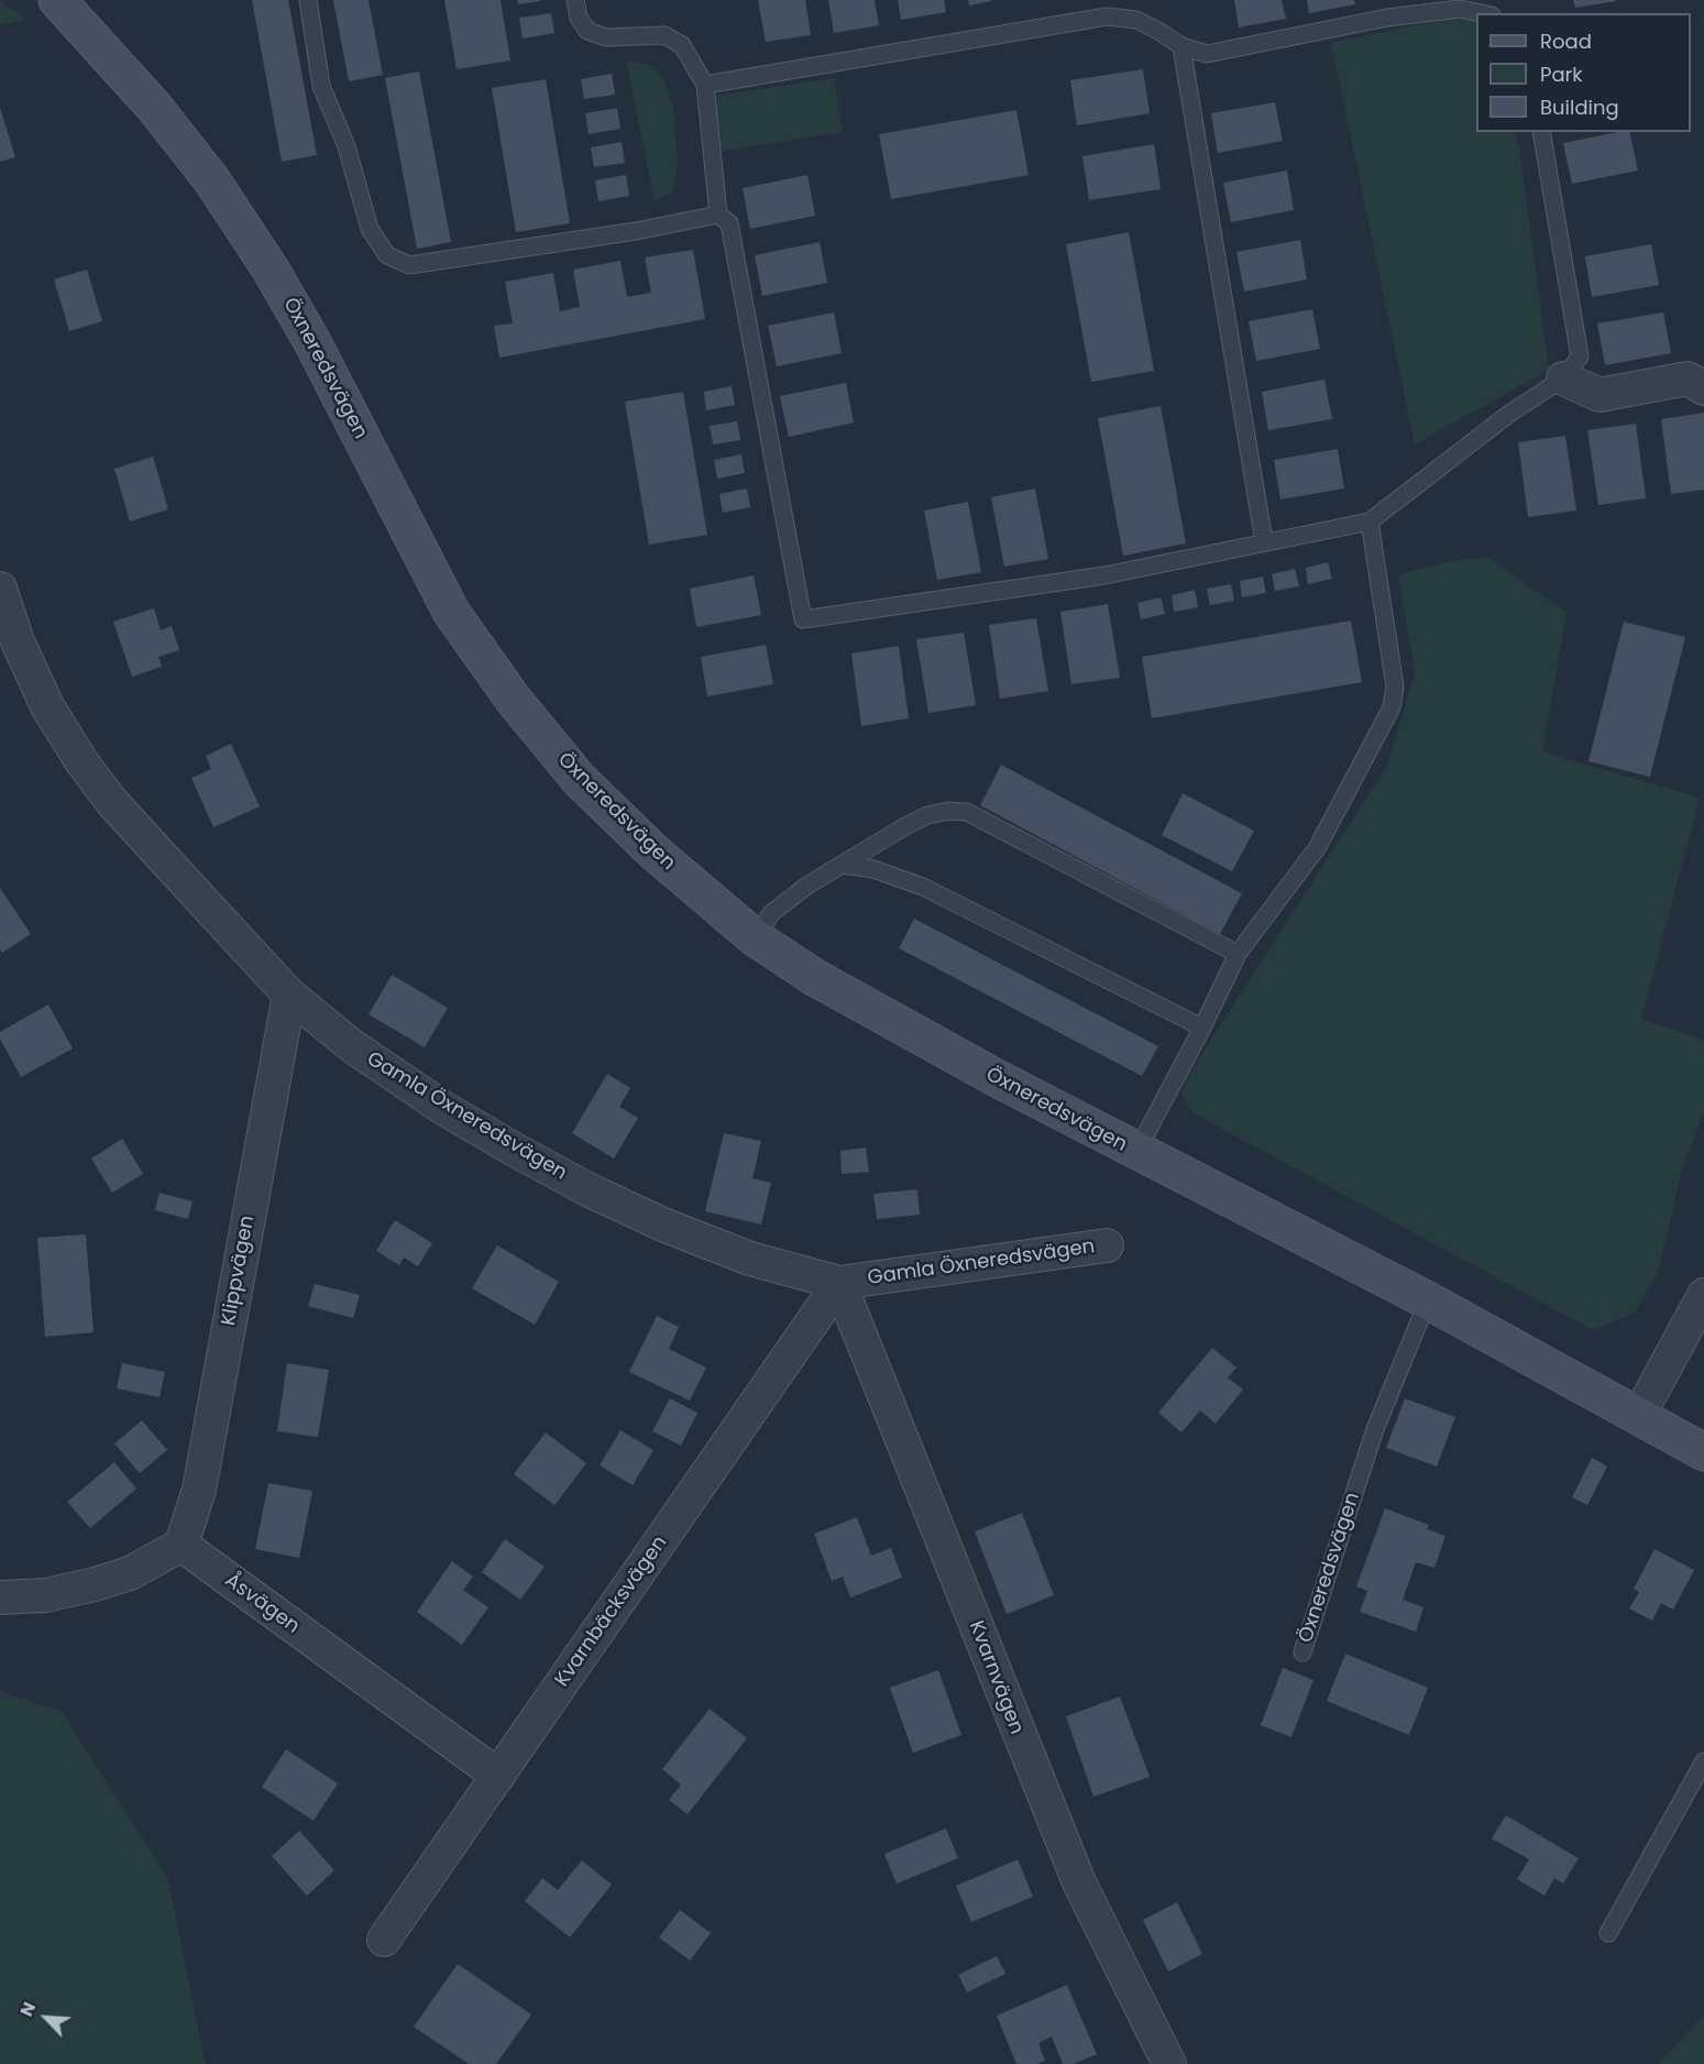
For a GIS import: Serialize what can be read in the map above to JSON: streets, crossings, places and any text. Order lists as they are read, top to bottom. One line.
{"streets":{"street":["Öxneredsvägen","Gamla Öxneredsvägen","Klippvägen","Åsvägen","Kvarnbäcksvägen","Kvarnvägen"]},"crossings":[["Gamla Öxneredsvägen","Klippvägen"],["Gamla Öxneredsvägen","Kvarnbäcksvägen"],["Gamla Öxneredsvägen","Kvarnvägen"],["Klippvägen","Åsvägen"],["Åsvägen","Kvarnbäcksvägen"],["Kvarnbäcksvägen","Kvarnvägen"]],"legend":["Road","Park","Building"],"north":"top left"}
